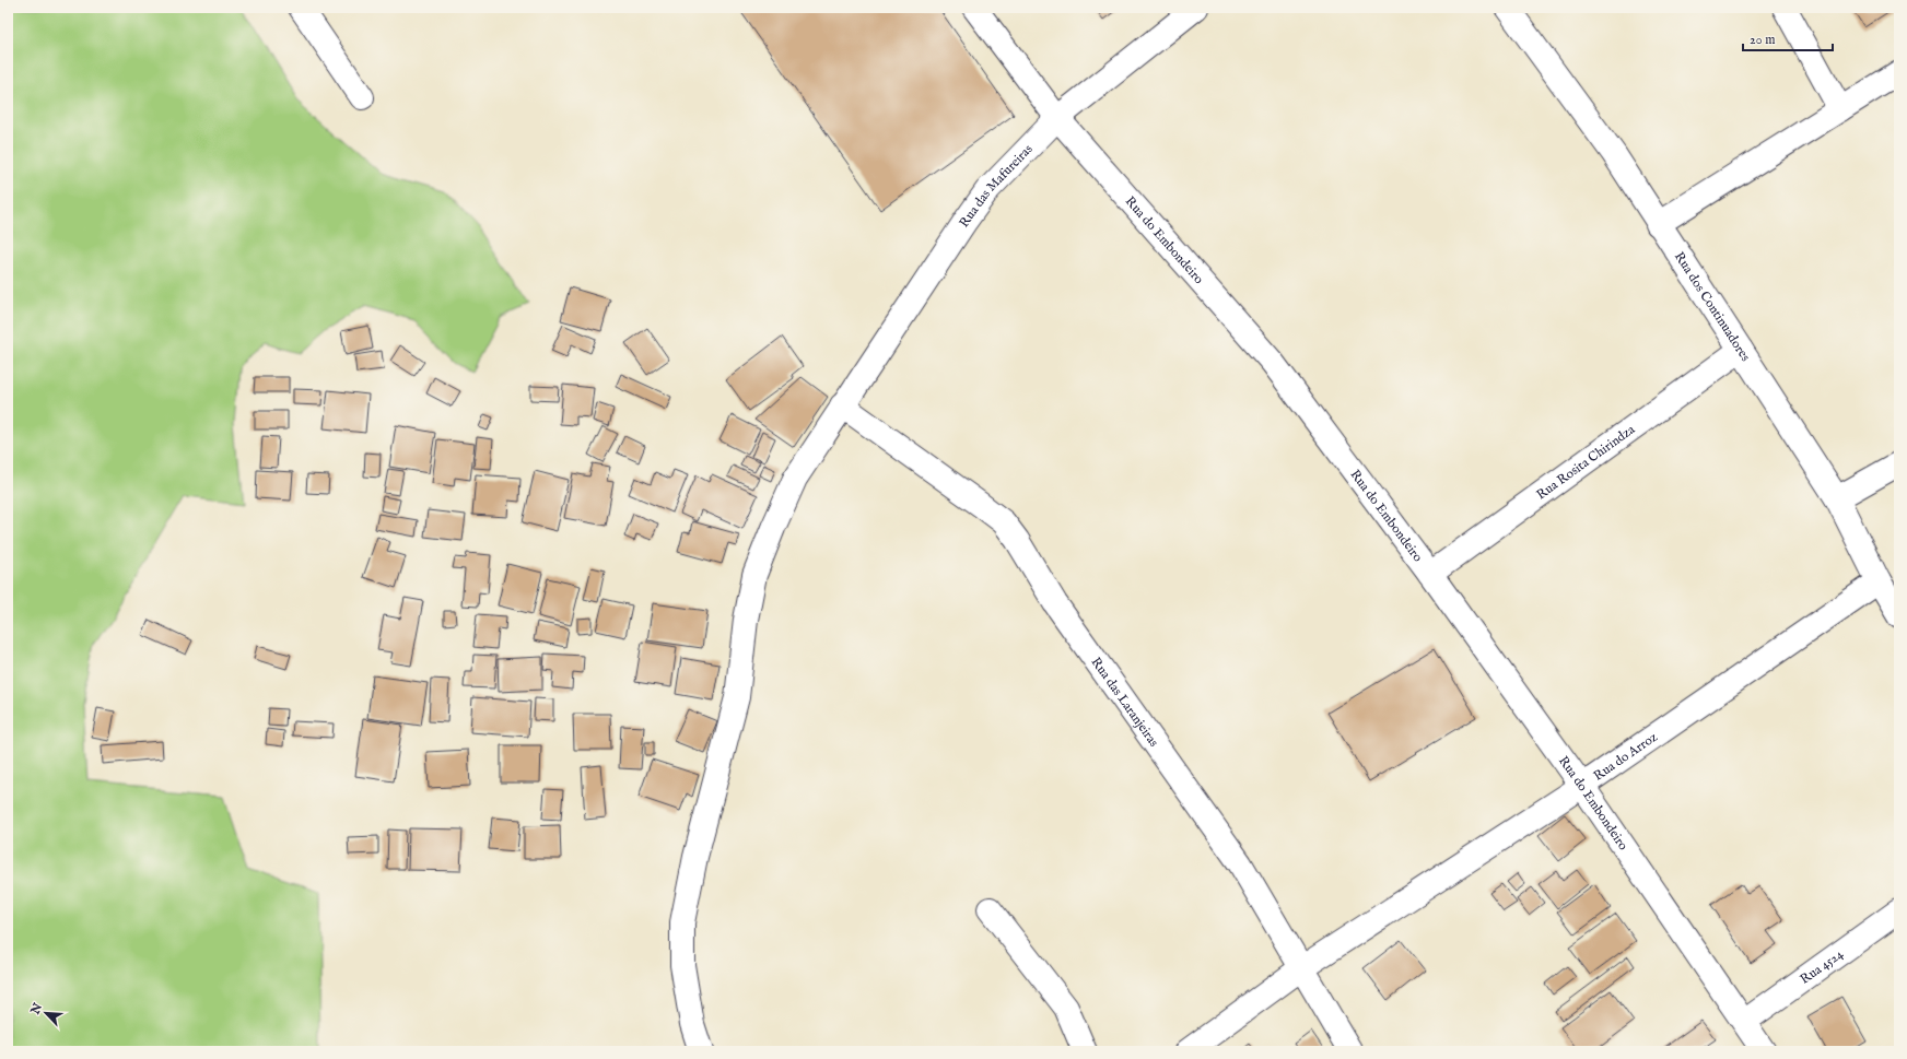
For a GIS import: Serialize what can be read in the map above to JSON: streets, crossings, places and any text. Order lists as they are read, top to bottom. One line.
{"streets":{"street":["Rua das Mafureiras","Rua do Embondeiro","Rua dos Continuadores","Rua Rosita Chirindza","Rua das Laranjeiras","Rua do Arroz","Rua 4524"]},"crossings":[["Rua das Mafureiras","Rua do Embondeiro"],["Rua das Mafureiras","Rua das Laranjeiras"],["Rua do Embondeiro","Rua Rosita Chirindza"],["Rua do Embondeiro","Rua do Arroz"],["Rua do Embondeiro","Rua 4524"],["Rua dos Continuadores","Rua Rosita Chirindza"],["Rua dos Continuadores","Rua do Arroz"],["Rua das Laranjeiras","Rua do Arroz"]],"scale_bar":"20 m","north":"top left"}
